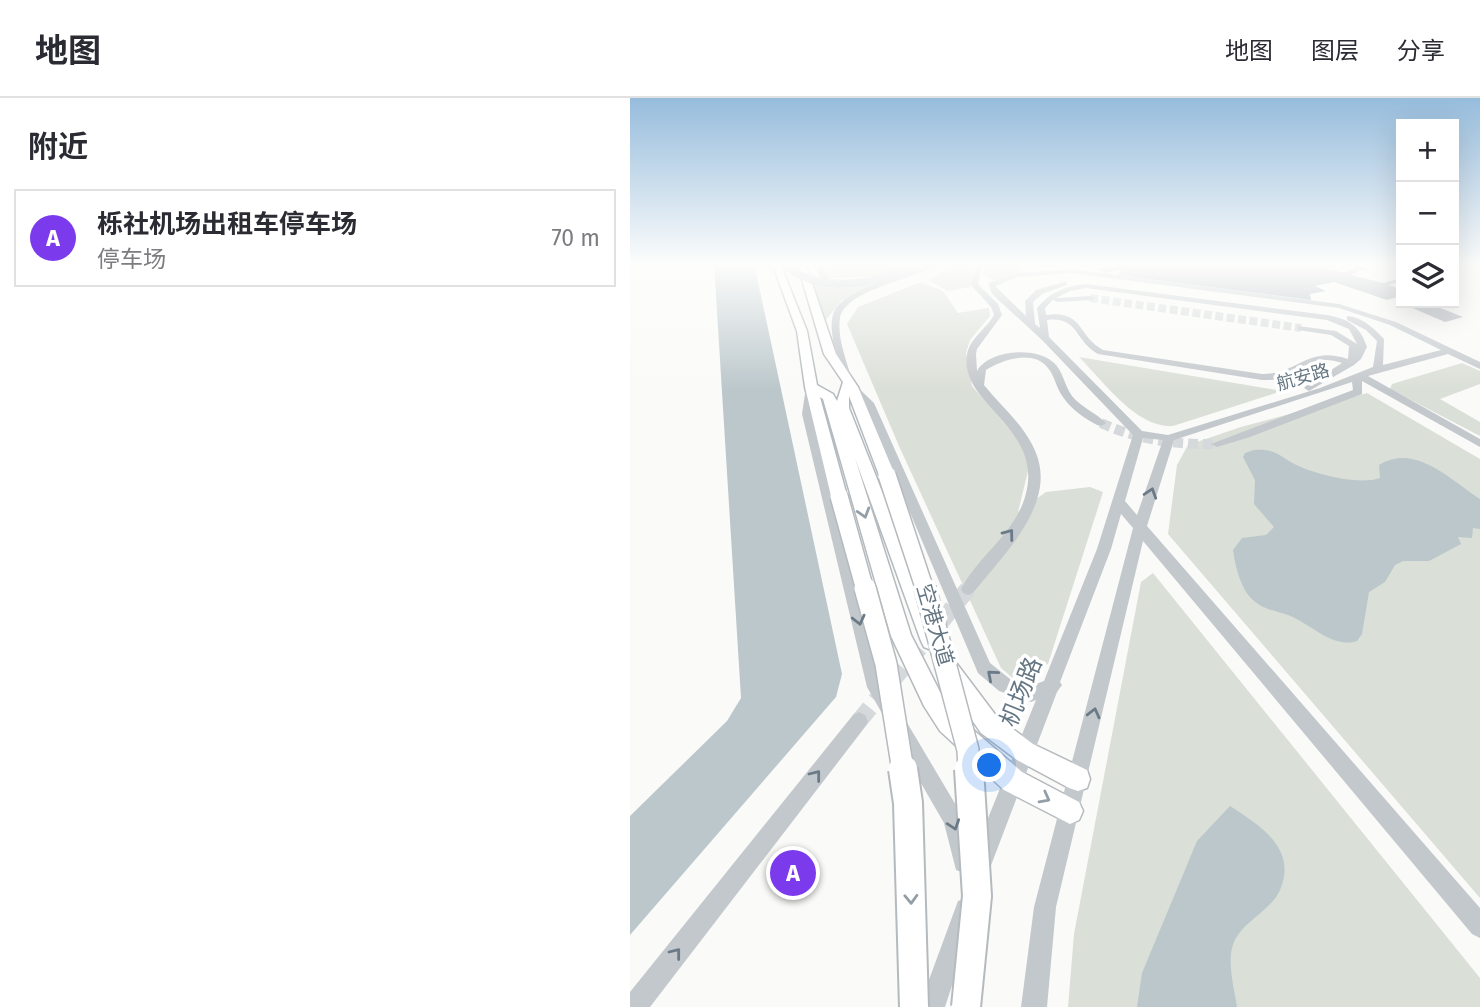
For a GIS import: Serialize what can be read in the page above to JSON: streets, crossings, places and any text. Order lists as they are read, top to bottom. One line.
{"streets":{"main road":["空港大道"],"street":["航安路","机场路"]},"page":{"header":"地图","nav":["地图","图层","分享"],"heading":"附近","map_buttons":["+","−"],"list":[{"mark":"A","name":"栎社机场出租车停车场","note":"停车场","value":"70 m"}],"pins":"A"}}
